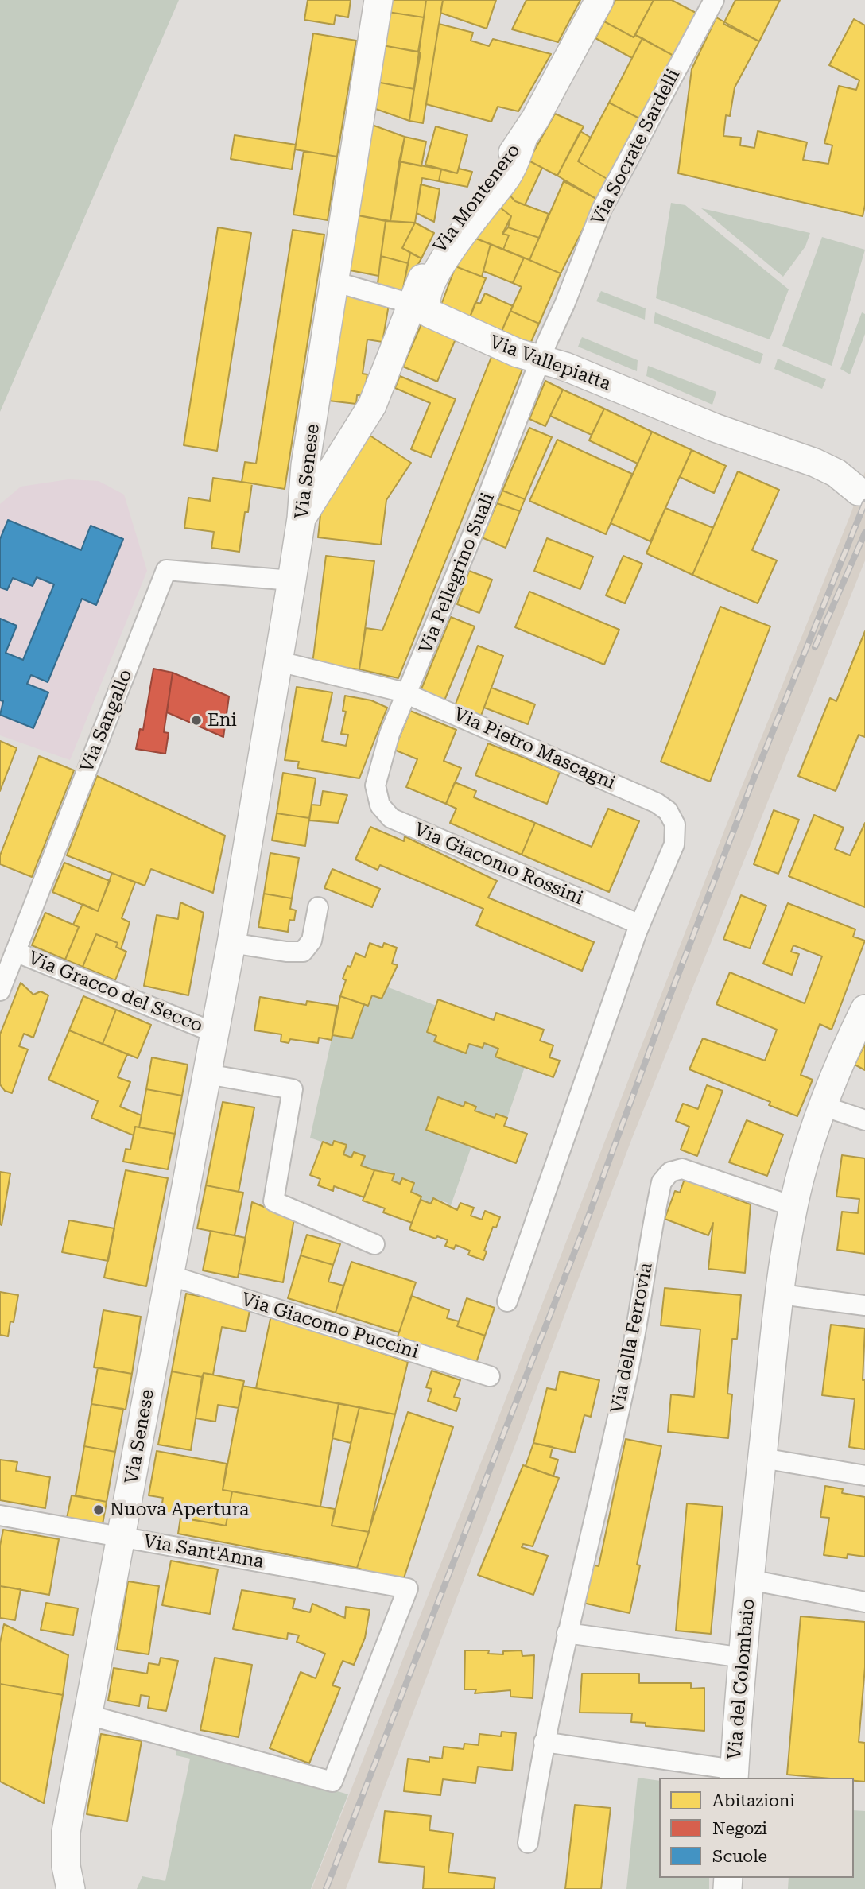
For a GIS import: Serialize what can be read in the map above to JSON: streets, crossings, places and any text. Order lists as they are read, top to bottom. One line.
{"streets":{"main road":["Via Montenero","Via Vallepiatta","Via Senese","Via del Colombaio"],"street":["Via Socrate Sardelli","Via Pellegrino Suali","Via Sangallo","Via Pietro Mascagni","Via Giacomo Rossini","Via Gracco del Secco","Via Giacomo Puccini","Via della Ferrovia","Via Sant'Anna"]},"crossings":[["Via Socrate Sardelli","Via Vallepiatta"],["Via Socrate Sardelli","Via Pellegrino Suali"],["Via Montenero","Via Vallepiatta"],["Via Montenero","Via Senese"],["Via Vallepiatta","Via Pellegrino Suali"],["Via Senese","Via Sangallo"],["Via Senese","Via Pietro Mascagni"],["Via Senese","Via Gracco del Secco"],["Via Senese","Via Giacomo Puccini"],["Via Senese","Via Sant'Anna"],["Via Pellegrino Suali","Via Pietro Mascagni"],["Via Pellegrino Suali","Via Giacomo Rossini"],["Via Sangallo","Via Gracco del Secco"],["Via Pietro Mascagni","Via Giacomo Rossini"],["Via della Ferrovia","Via del Colombaio"]],"places":["Eni","Nuova Apertura"],"legend":["Abitazioni","Negozi","Scuole"]}
